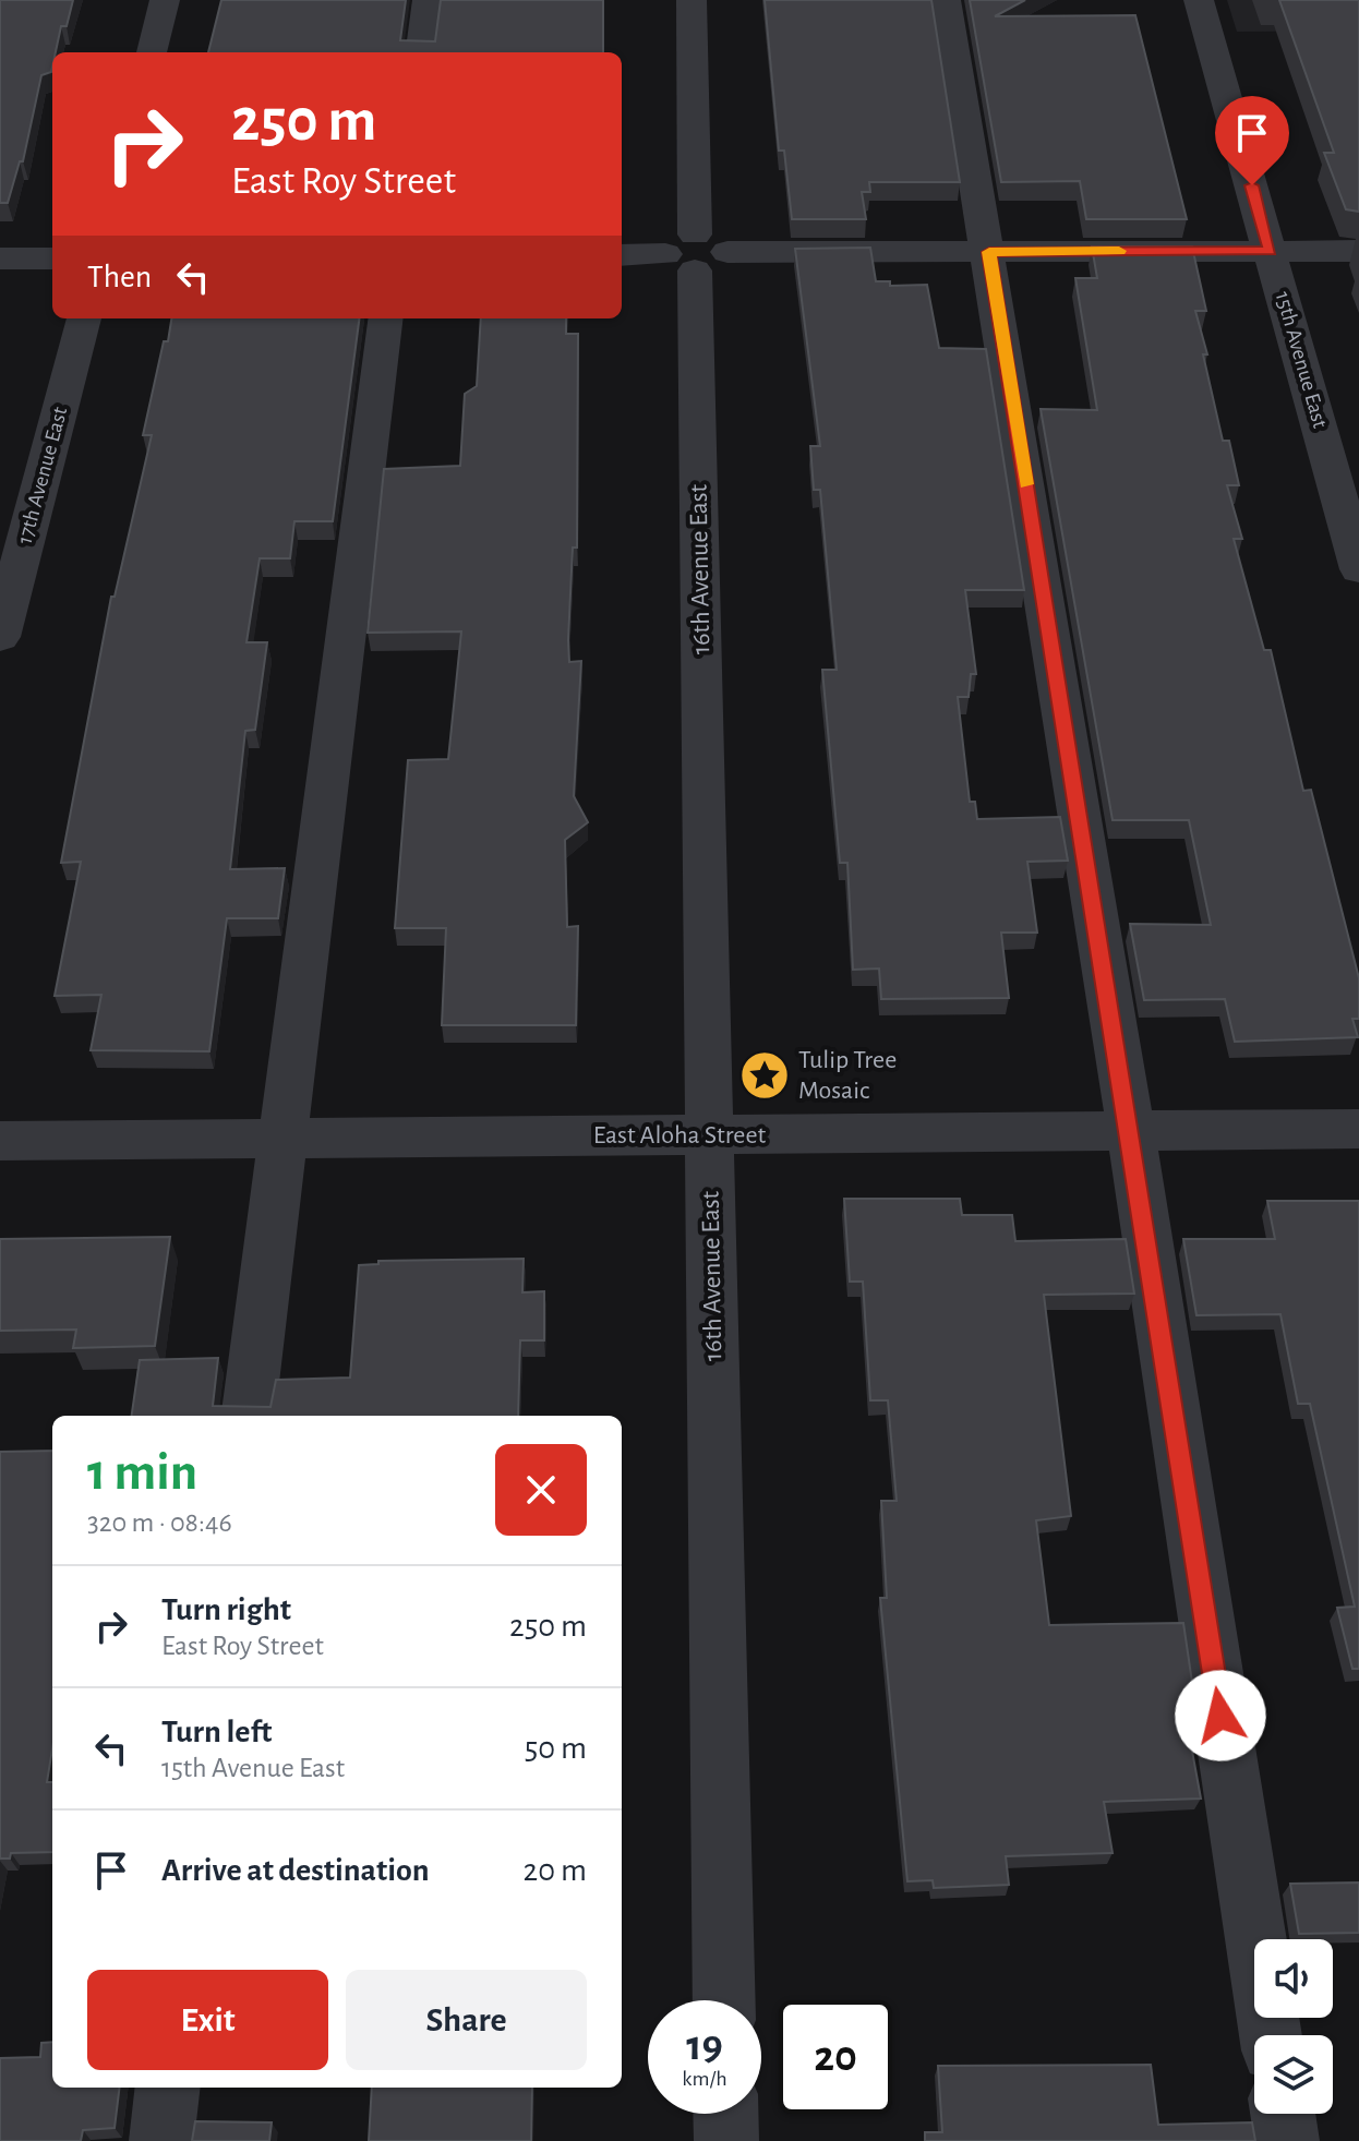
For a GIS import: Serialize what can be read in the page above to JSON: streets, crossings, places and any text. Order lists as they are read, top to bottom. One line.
{"streets":{"street":["15th Avenue East","17th Avenue East","16th Avenue East","East Aloha Street"]},"crossings":[["16th Avenue East","East Aloha Street"]],"places":{"place":["Tulip Tree Mosaic"]},"page":{"turn":["250 m","East Roy Street"],"then":"Then","heading":["1 min","320 m · 08:46"],"list":[{"name":"Turn right","note":"East Roy Street","value":"250 m"},{"name":"Turn left","note":"15th Avenue East","value":"50 m"},{"name":"Arrive at destination","value":"20 m"}],"buttons":["Exit","Share"],"speed":"19 km/h","limit":"20"}}
